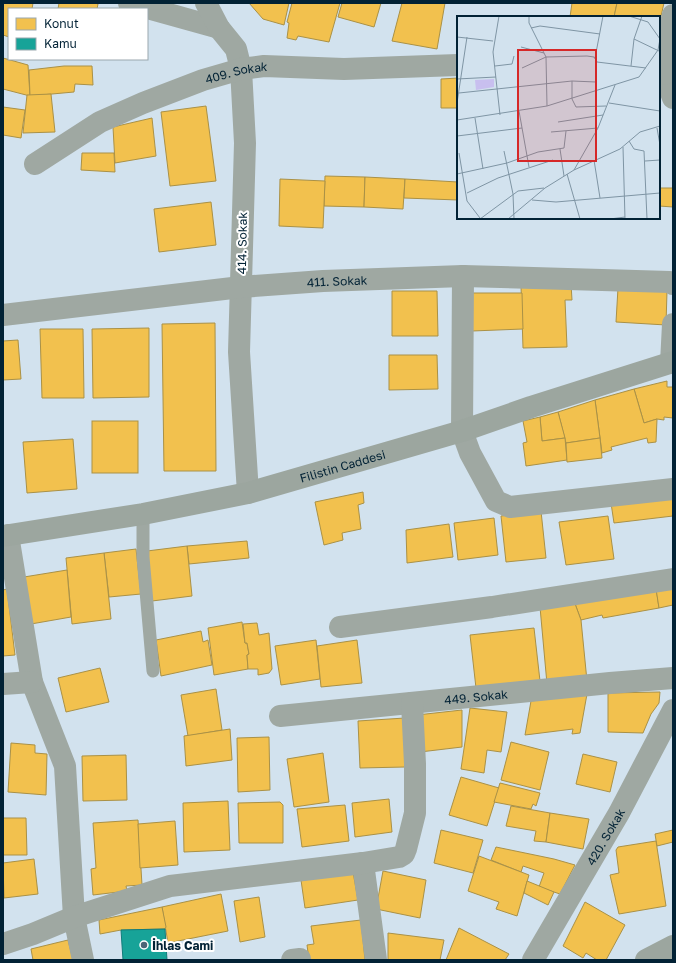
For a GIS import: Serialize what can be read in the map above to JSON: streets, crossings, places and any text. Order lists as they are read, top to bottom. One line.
{"streets":{"street":["409. Sokak","414. Sokak","411. Sokak","Filistin Caddesi","449. Sokak","420. Sokak"]},"crossings":[["409. Sokak","414. Sokak"],["414. Sokak","411. Sokak"],["414. Sokak","Filistin Caddesi"]],"places":["İhlas Cami"],"legend":["Konut","Kamu"]}
